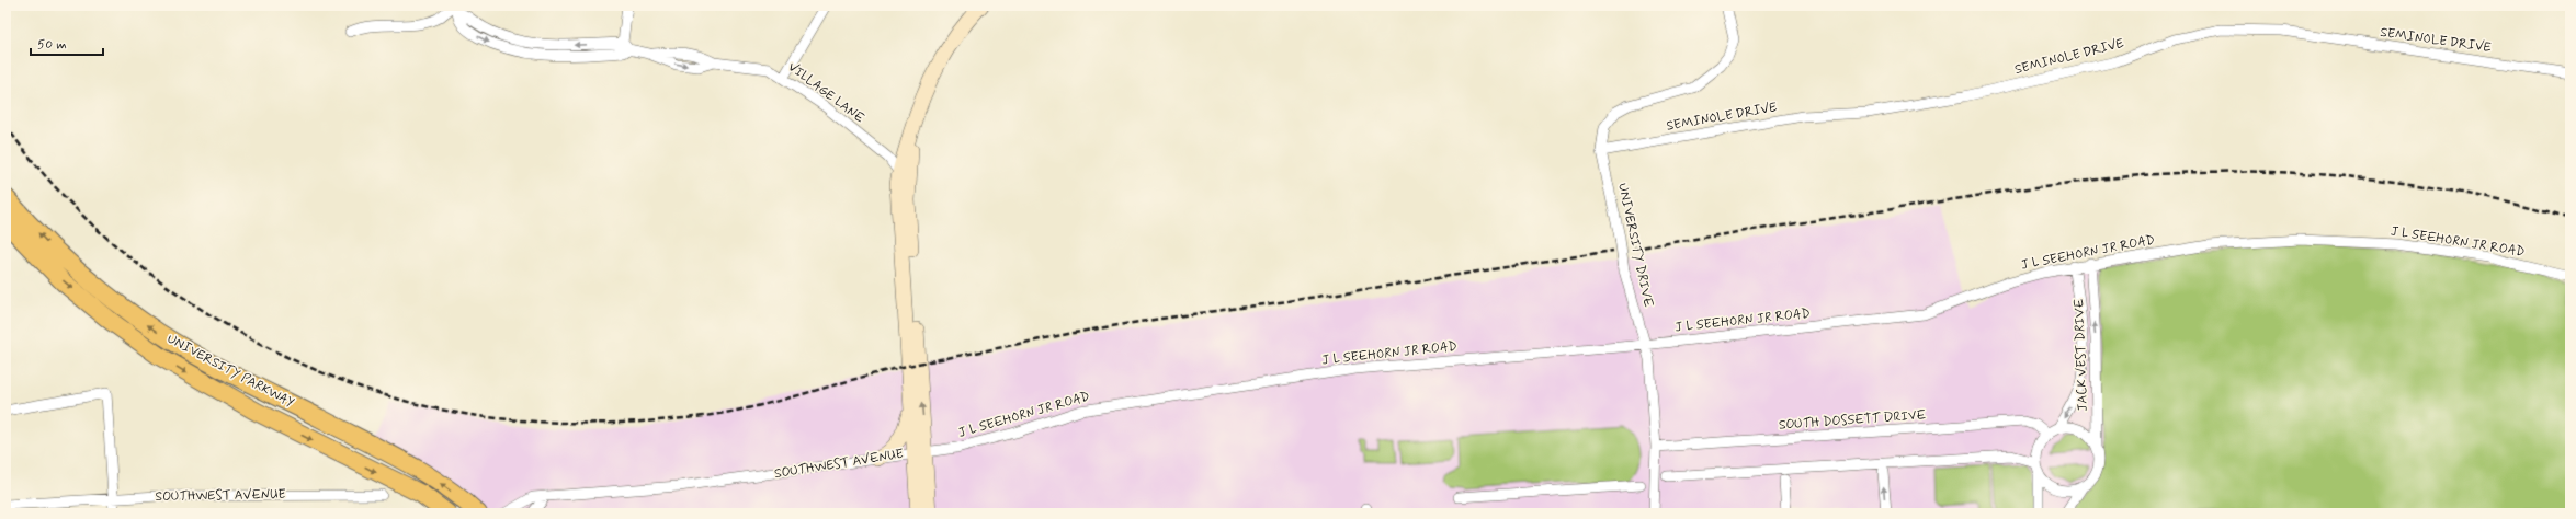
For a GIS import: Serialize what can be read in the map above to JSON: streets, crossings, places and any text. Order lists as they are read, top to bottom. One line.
{"streets":{"highway":["UNIVERSITY PARKWAY"],"street":["SEMINOLE DRIVE","VILLAGE LANE","J L SEEHORN JR ROAD","UNIVERSITY DRIVE","JACK VEST DRIVE","SOUTH DOSSETT DRIVE","SOUTHWEST AVENUE"]},"crossings":[["SEMINOLE DRIVE","UNIVERSITY DRIVE"],["VILLAGE LANE","SOUTHWEST AVENUE"],["J L SEEHORN JR ROAD","UNIVERSITY DRIVE"],["J L SEEHORN JR ROAD","JACK VEST DRIVE"],["J L SEEHORN JR ROAD","SOUTHWEST AVENUE"],["UNIVERSITY DRIVE","SOUTH DOSSETT DRIVE"],["JACK VEST DRIVE","SOUTH DOSSETT DRIVE"]],"scale_bar":"50 m"}
